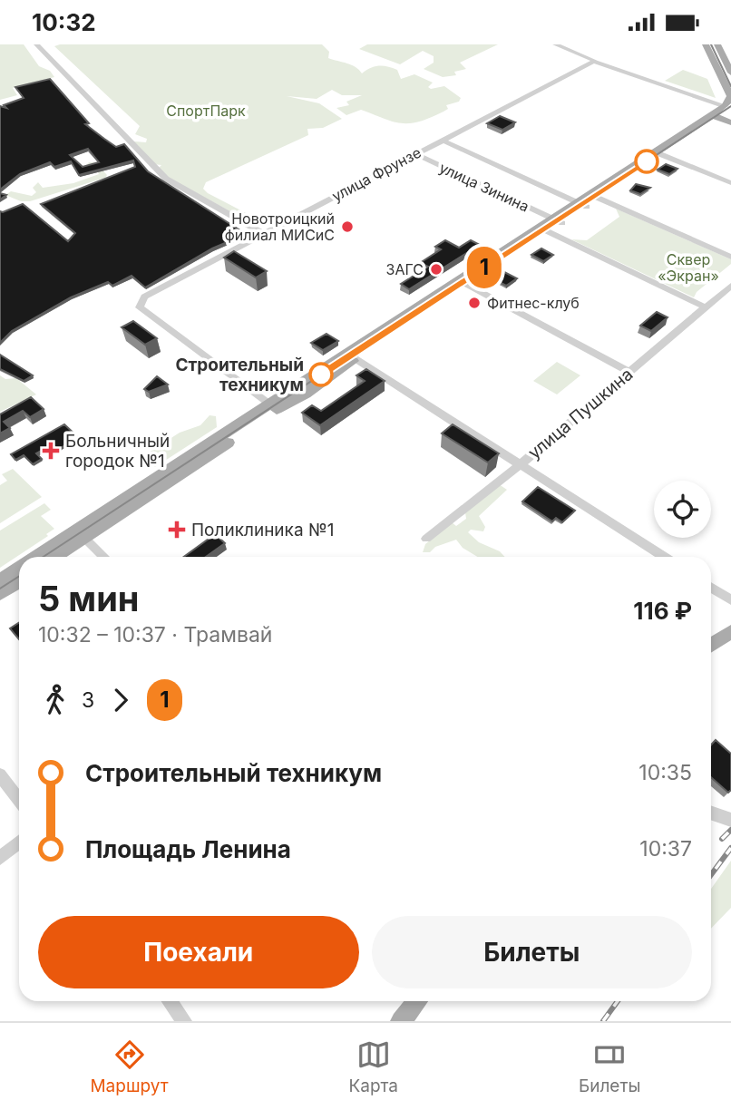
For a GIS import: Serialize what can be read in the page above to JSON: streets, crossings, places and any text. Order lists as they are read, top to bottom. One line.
{"streets":{"street":["улица Фрунзе","улица Зинина","улица Пушкина"]},"crossings":[["улица Фрунзе","улица Зинина"]],"parks":["СпортПарк","Сквер «Экран»"],"places":{"other":["Новотроицкий филиал МИСиС","ЗАГС","Фитнес-клуб","Строительный техникум"],"health":["Больничный городок №1","Поликлиника №1"]},"lines":["tram line 1"],"page":{"status":"10:32","on_map":"1","heading":["5 мин","10:32 – 10:37 · Трамвай","116 ₽"],"legs":["3","1"],"list":[{"name":"Строительный техникум","value":"10:35"},{"name":"Площадь Ленина","value":"10:37"}],"buttons":["Поехали","Билеты"],"tabs":["Маршрут","Карта","Билеты"]}}
